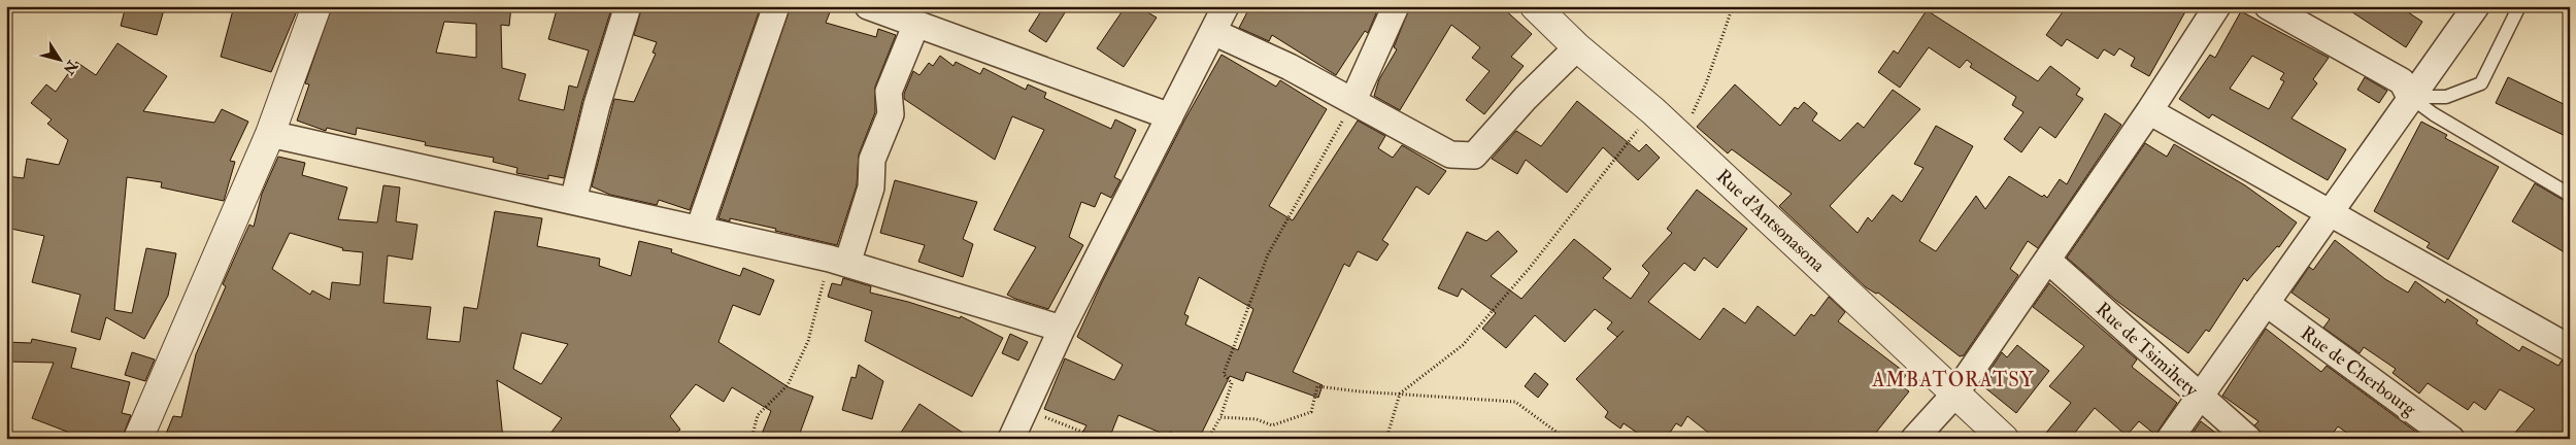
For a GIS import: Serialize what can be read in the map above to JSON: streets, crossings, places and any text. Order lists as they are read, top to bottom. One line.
{"streets":{"street":["Rue d'Antsonasona","Rue de Tsimihety","Rue de Cherbourg"]},"districts":["AMBATORATSY"],"north":"bottom right"}
